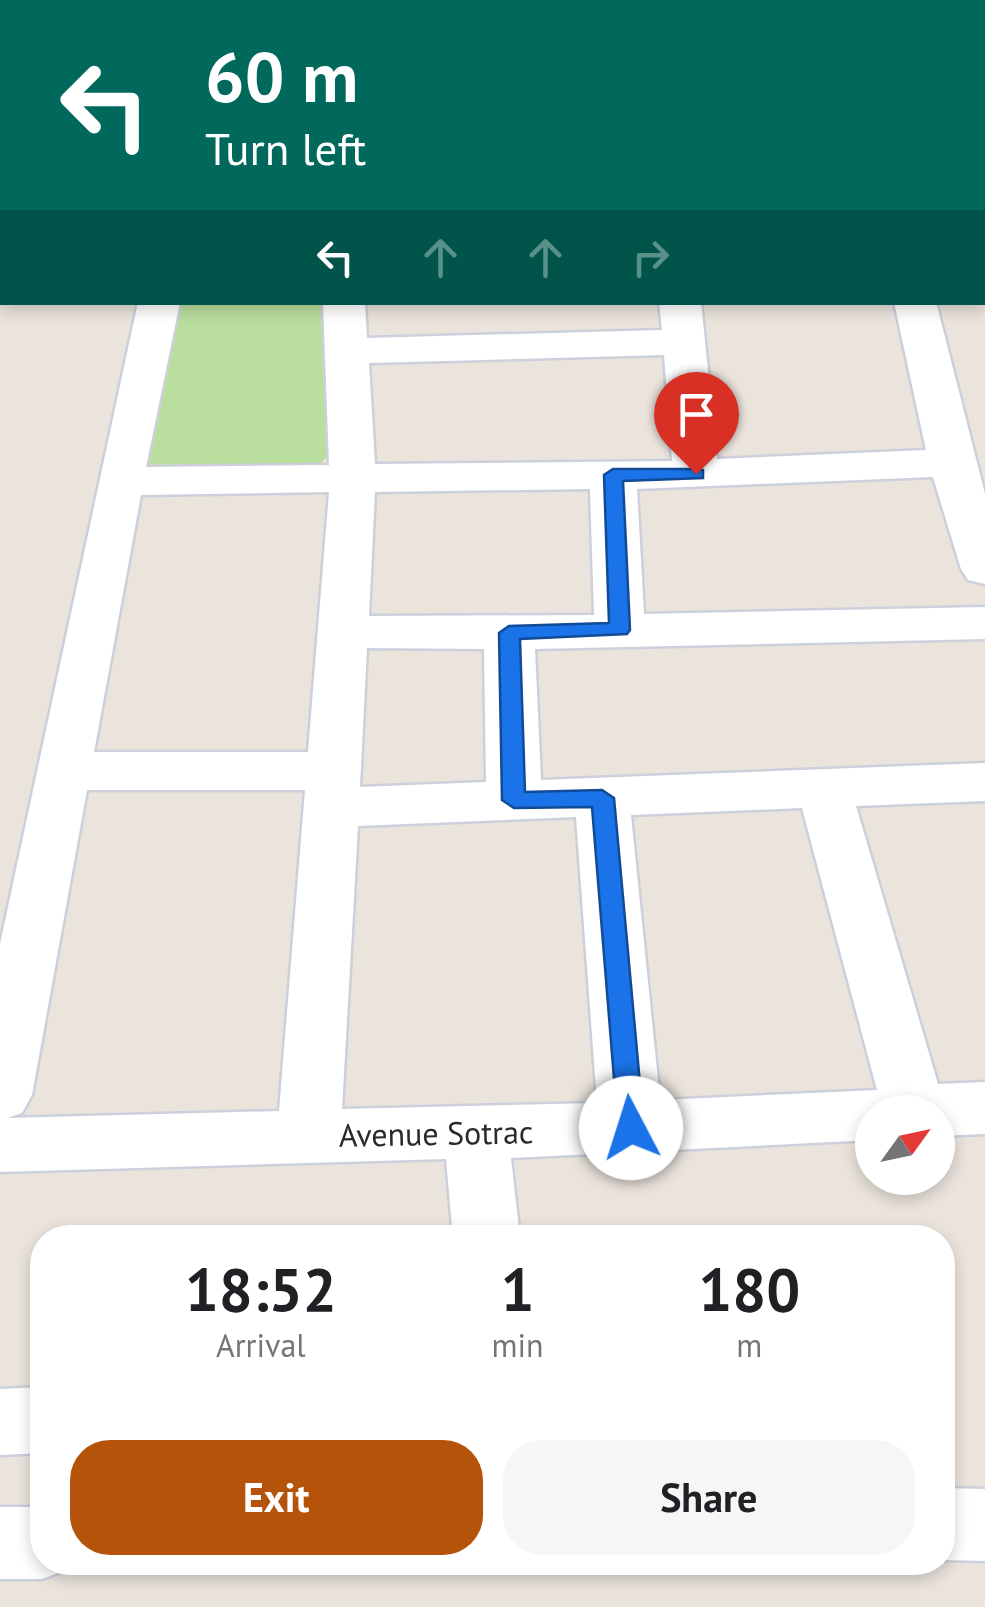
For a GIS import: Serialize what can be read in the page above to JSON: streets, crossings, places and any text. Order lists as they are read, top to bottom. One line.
{"streets":{"street":["Avenue Sotrac"]},"north":"top right","page":{"turn":["60 m","Turn left"],"eta":["18:52","Arrival","1","min","180","m"],"buttons":["Exit","Share"]}}
